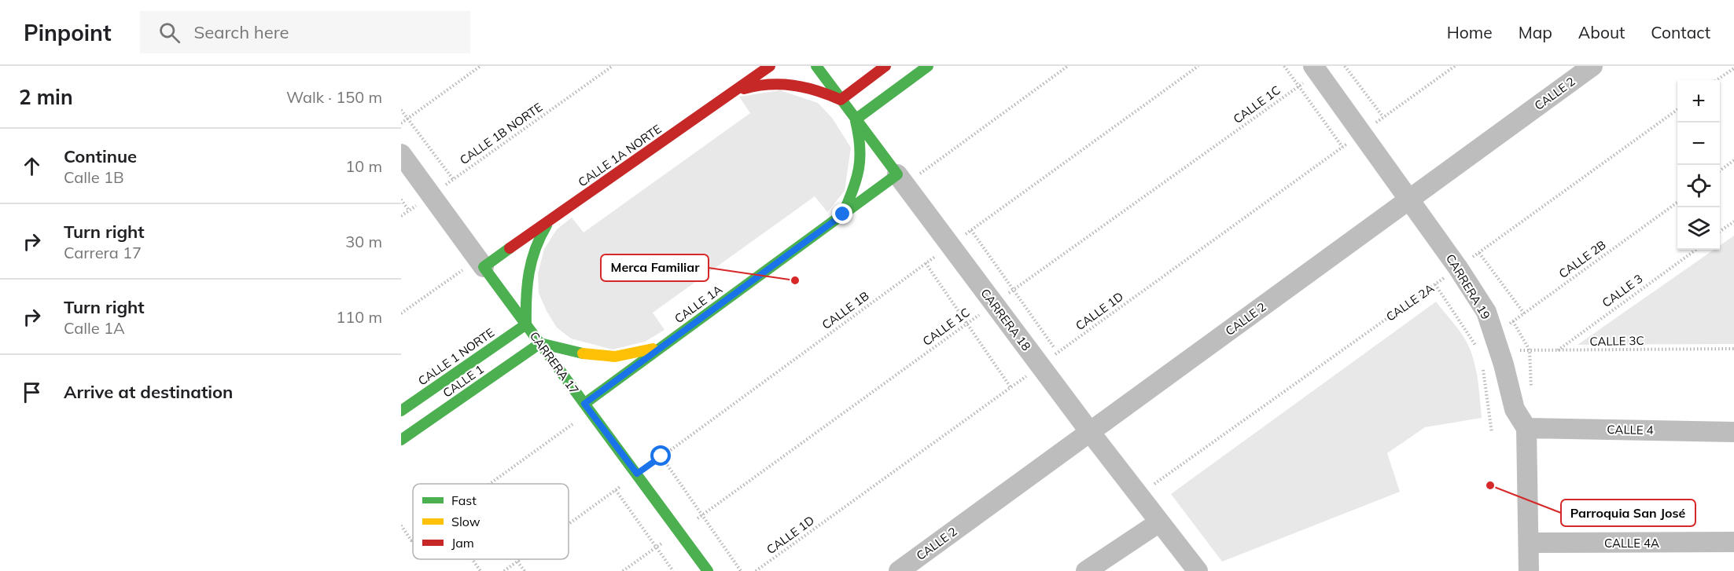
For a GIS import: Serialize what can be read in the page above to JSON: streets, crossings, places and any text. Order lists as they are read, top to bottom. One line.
{"streets":{"street":["CALLE 2","CALLE 1A NORTE","CARRERA 19","CALLE 1A","CARRERA 18","CALLE 1 NORTE","CARRERA 17","CALLE 1","CALLE 4","CALLE 4A"],"path":["CALLE 1C","CALLE 1B NORTE","CALLE 2B","CALLE 3","CALLE 2A","CALLE 1B","CALLE 1D","CALLE 3C"]},"crossings":[["CALLE 2","CARRERA 19"],["CALLE 2","CARRERA 18"],["CALLE 1C","CARRERA 19"],["CALLE 1C","CARRERA 18"],["CALLE 1C","CARRERA 17"],["CALLE 1B NORTE","CARRERA 17"],["CALLE 1A NORTE","CARRERA 17"],["CALLE 2B","CARRERA 19"],["CALLE 2B","CALLE 3C"],["CARRERA 19","CALLE 2A"],["CARRERA 19","CALLE 1D"],["CARRERA 19","CALLE 3C"],["CARRERA 19","CALLE 4"],["CARRERA 19","CALLE 4A"],["CALLE 3","CALLE 3C"],["CALLE 2A","CARRERA 18"],["CALLE 1A","CARRERA 18"],["CALLE 1A","CARRERA 17"],["CALLE 1B","CARRERA 18"],["CALLE 1B","CARRERA 17"],["CALLE 1D","CARRERA 18"],["CALLE 1 NORTE","CARRERA 17"],["CARRERA 17","CALLE 1"]],"places":["Merca Familiar","Parroquia San José"],"legend":["Fast","Slow","Jam"],"page":{"header":"Pinpoint","search":"Search here","nav":["Home","Map","About","Contact"],"heading":["2 min","Walk · 150 m"],"map_buttons":["+","−"],"list":[["Continue","Calle 1B","10 m"],["Turn right","Carrera 17","30 m"],["Turn right","Calle 1A","110 m"],"Arrive at destination"]}}
